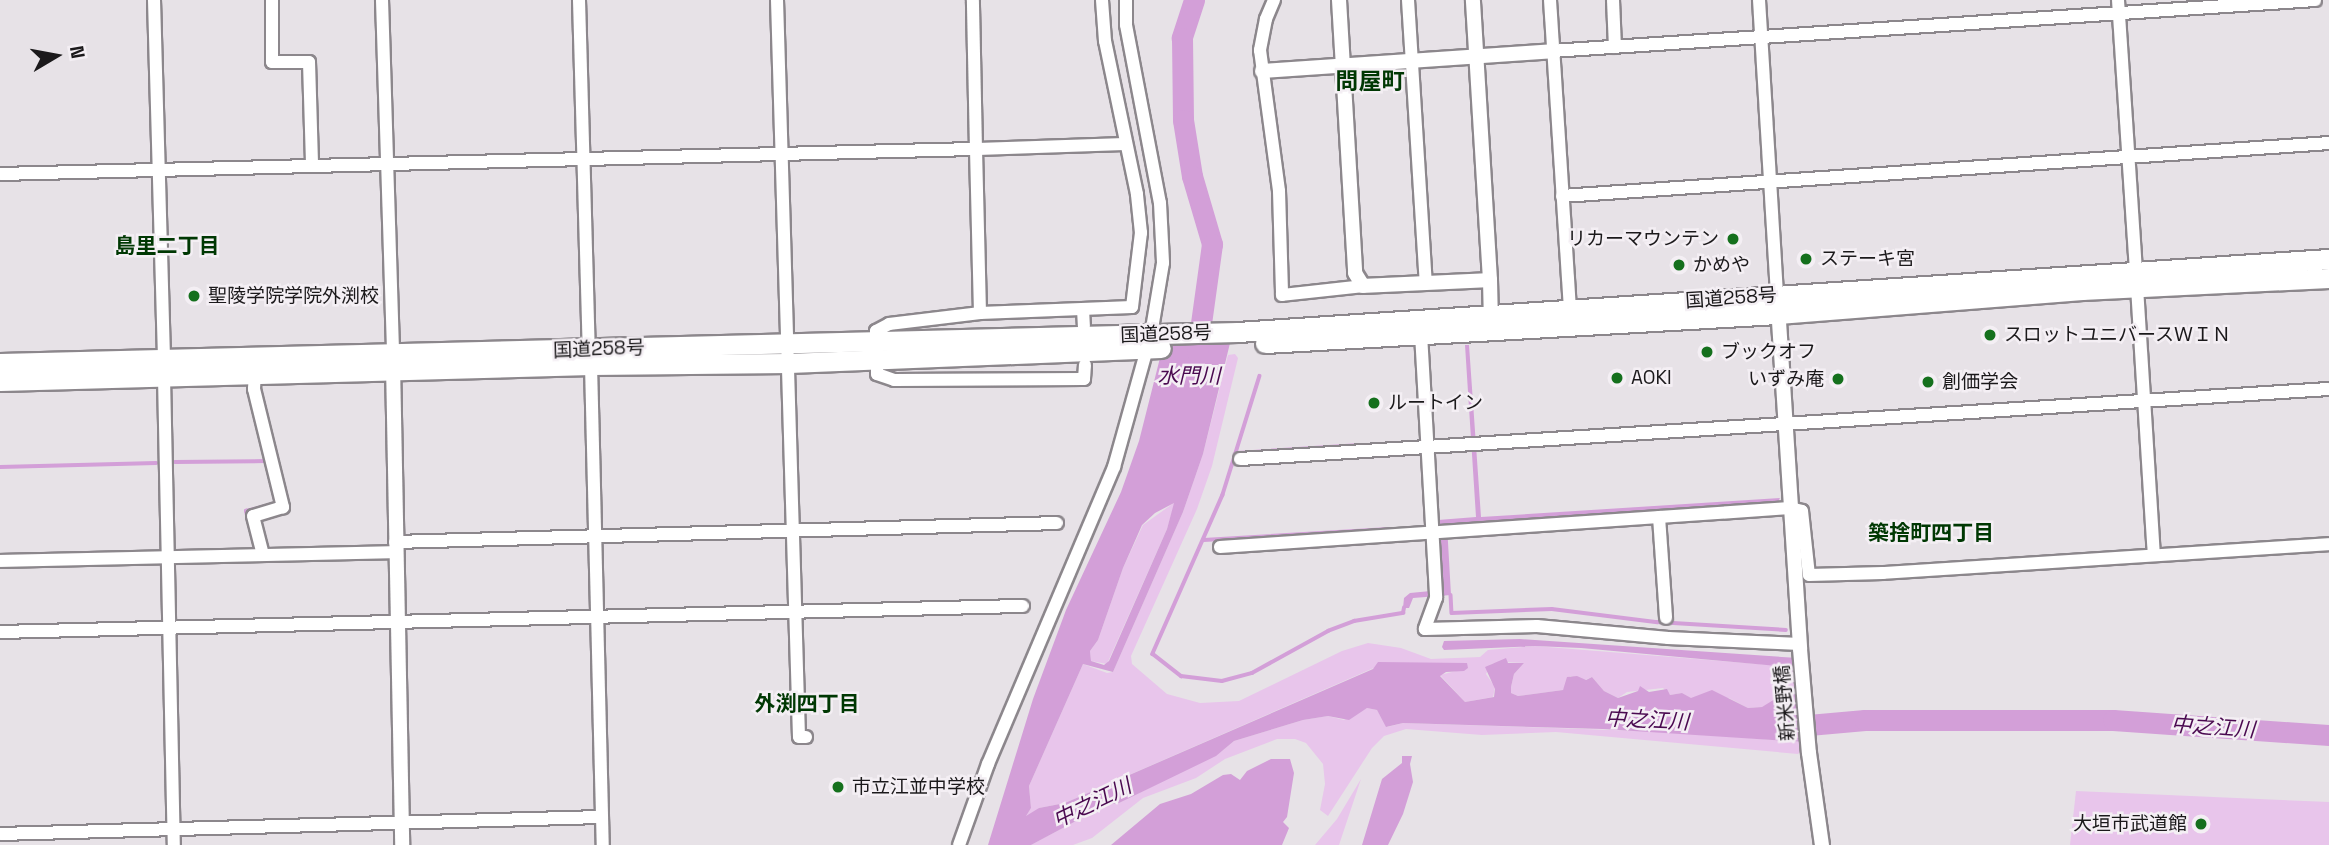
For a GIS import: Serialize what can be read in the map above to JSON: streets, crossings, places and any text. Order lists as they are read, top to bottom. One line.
{"streets":{"highway":["国道258号"],"street":["新米野橋"]},"crossings":[["国道258号","新米野橋"]],"districts":["問屋町","島里二丁目","築捨町四丁目","外渕四丁目"],"water":["水門川","中之江川"],"places":["リカーマウンテン","ステーキ宮","かめや","聖陵学院学院外渕校","スロットユニバースＷＩＮ","ブックオフ","AOKI","いずみ庵","創価学会","ルートイン","市立江並中学校","大垣市武道館"],"north":"right"}
